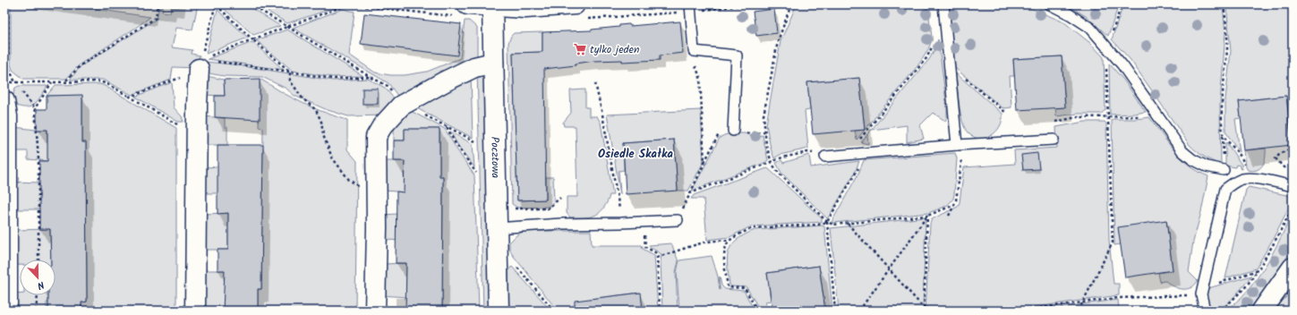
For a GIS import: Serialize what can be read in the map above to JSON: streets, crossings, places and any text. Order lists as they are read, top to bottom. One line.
{"streets":{"street":["Pocztowa"]},"districts":["Osiedle Skałka"],"places":{"supermarket":["tylko jeden"]},"north":"bottom"}
